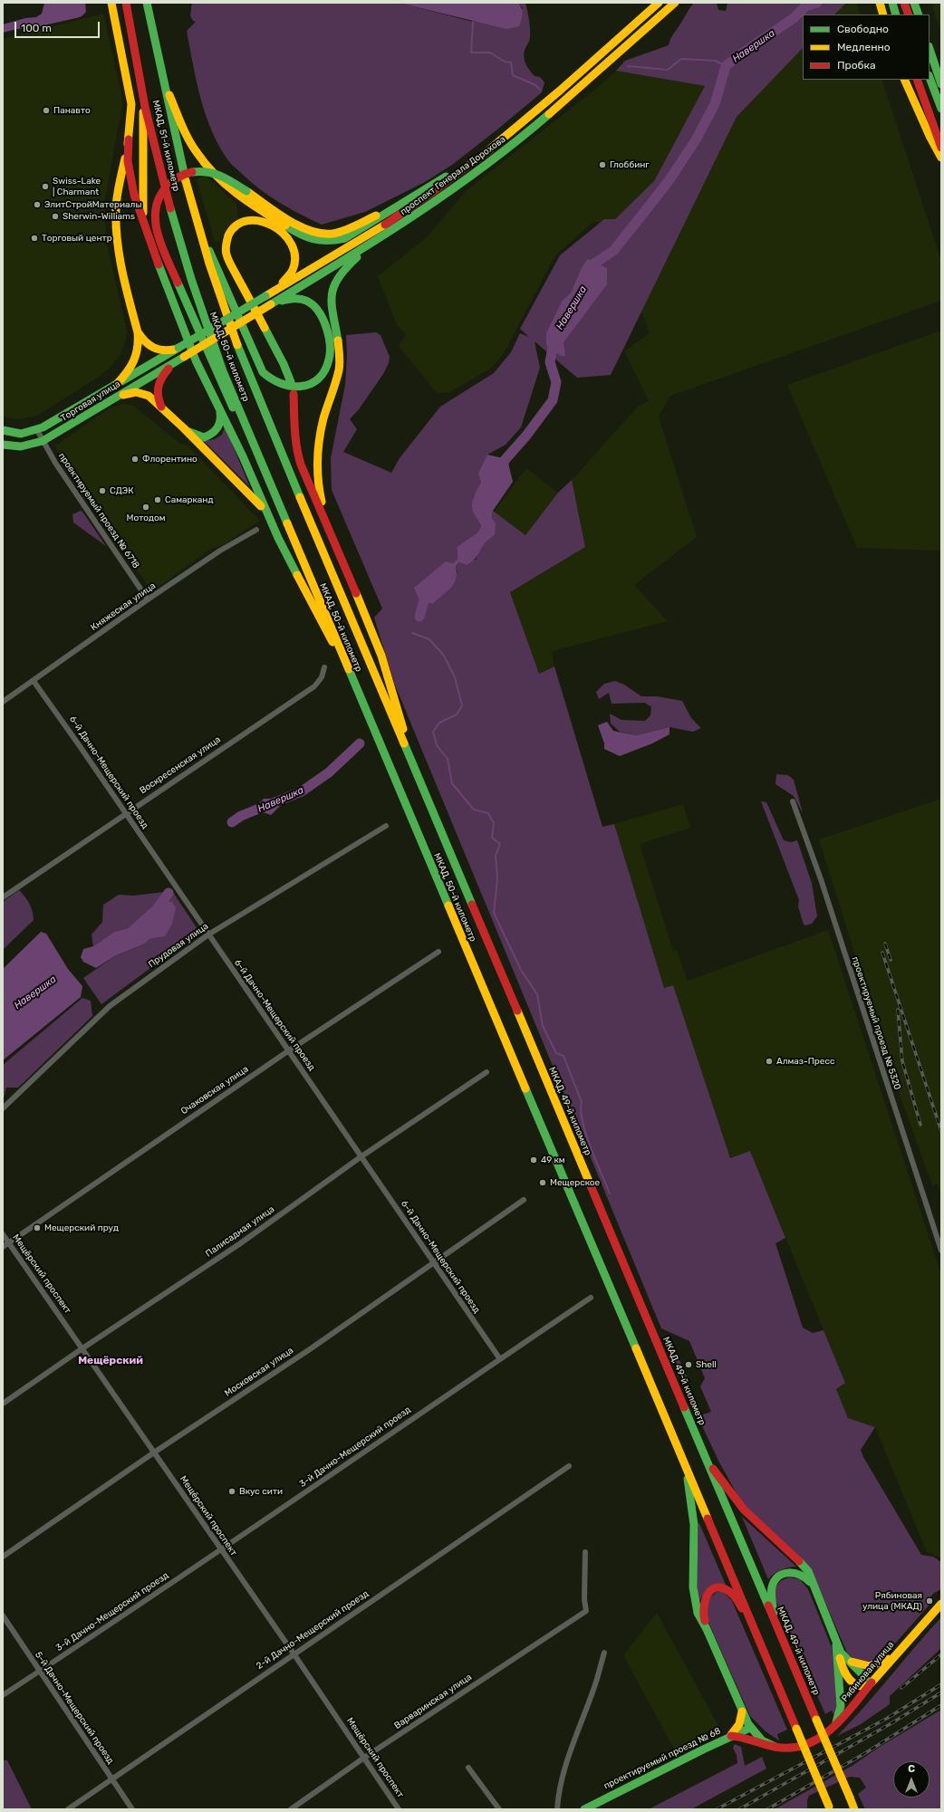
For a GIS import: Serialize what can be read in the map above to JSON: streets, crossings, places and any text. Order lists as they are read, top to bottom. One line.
{"streets":{"main road":["МКАД, 51-й километр","проспект Генерала Дорохова","МКАД, 50-й километр","Торговая улица","МКАД, 49-й километр","Рябиновая улица","проектируемый проезд № 68"],"street":["проектируемый проезд № 6718","Княжеская улица","Воскресенская улица","6-й Дачно-Мещерский проезд","Прудовая улица","проектируемый проезд № 5320","Очаковская улица","Палисадная улица","Мещёрский проспект","Московская улица","3-й Дачно-Мещерский проезд","2-й Дачно-Мещерский проезд","Варваринская улица","5-й Дачно-Мещерский проезд"]},"crossings":[["МКАД, 51-й километр","МКАД, 50-й километр"],["проспект Генерала Дорохова","Торговая улица"],["МКАД, 50-й километр","МКАД, 49-й километр"],["Торговая улица","проектируемый проезд № 6718"],["проектируемый проезд № 6718","Княжеская улица"],["Княжеская улица","6-й Дачно-Мещерский проезд"],["Воскресенская улица","6-й Дачно-Мещерский проезд"],["6-й Дачно-Мещерский проезд","Прудовая улица"],["6-й Дачно-Мещерский проезд","Очаковская улица"],["6-й Дачно-Мещерский проезд","Палисадная улица"],["6-й Дачно-Мещерский проезд","Московская улица"],["6-й Дачно-Мещерский проезд","3-й Дачно-Мещерский проезд"],["Очаковская улица","Мещёрский проспект"],["Палисадная улица","Мещёрский проспект"],["Мещёрский проспект","Московская улица"],["Мещёрский проспект","3-й Дачно-Мещерский проезд"],["Мещёрский проспект","2-й Дачно-Мещерский проезд"],["Мещёрский проспект","Варваринская улица"],["3-й Дачно-Мещерский проезд","5-й Дачно-Мещерский проезд"],["2-й Дачно-Мещерский проезд","5-й Дачно-Мещерский проезд"],["Рябиновая улица","проектируемый проезд № 68"]],"districts":["Мещёрский"],"water":["Навершка"],"places":["Панавто","Глоббинг","Swiss-Lake | Charmant","ЭлитСтройМатериалы","Sherwin-Williams","Торговый центр","Флорентино","СДЭК","Самарканд","Мотодом","Алмаз-Пресс","49 км","Мещерское","Мещерский пруд","Shell","Вкус сити","Рябиновая улица (МКАД)"],"legend":["Свободно","Медленно","Пробка"],"scale_bar":"100 m","north":"top"}
